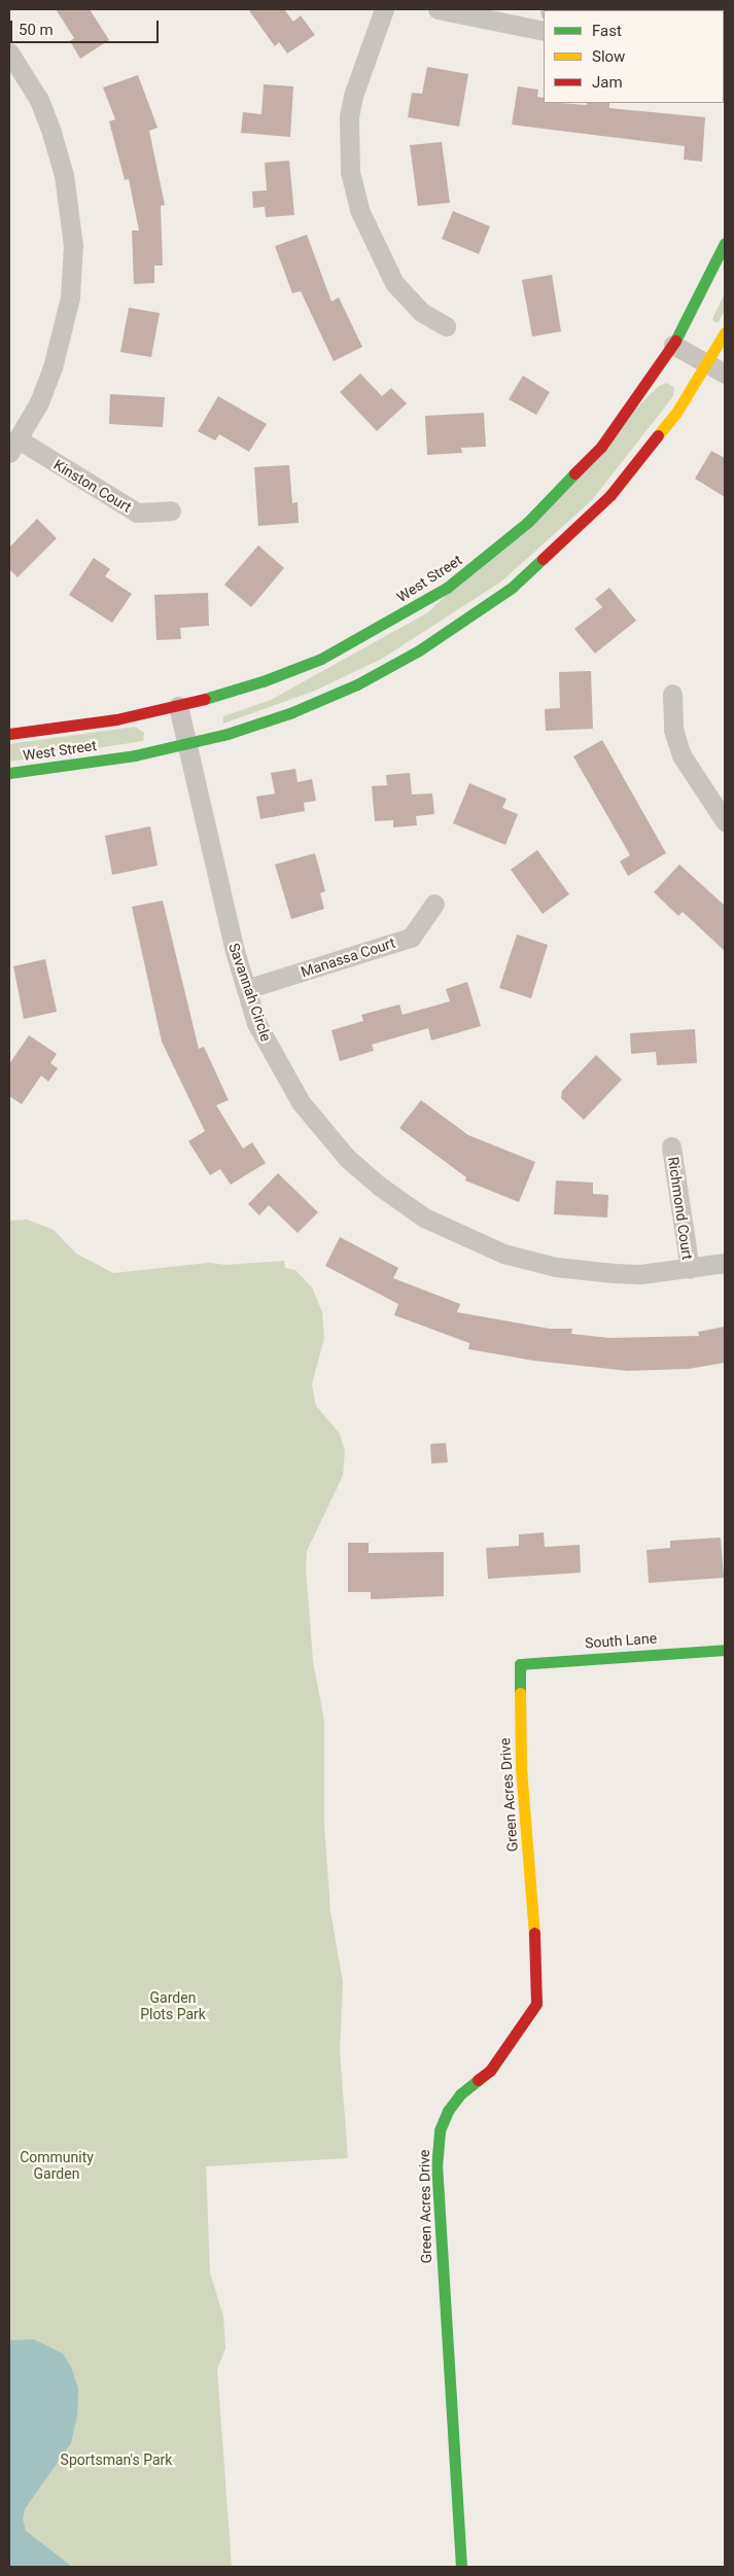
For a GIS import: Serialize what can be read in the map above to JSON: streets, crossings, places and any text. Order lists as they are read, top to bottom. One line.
{"streets":{"street":["Kinston Court","West Street","Manassa Court","Savannah Circle","Richmond Court","South Lane","Green Acres Drive"]},"crossings":[["West Street","Savannah Circle"],["Manassa Court","Savannah Circle"],["Savannah Circle","Richmond Court"],["South Lane","Green Acres Drive"]],"parks":["Garden Plots Park","Community Garden","Sportsman's Park"],"legend":["Fast","Slow","Jam"],"scale_bar":"50 m"}
